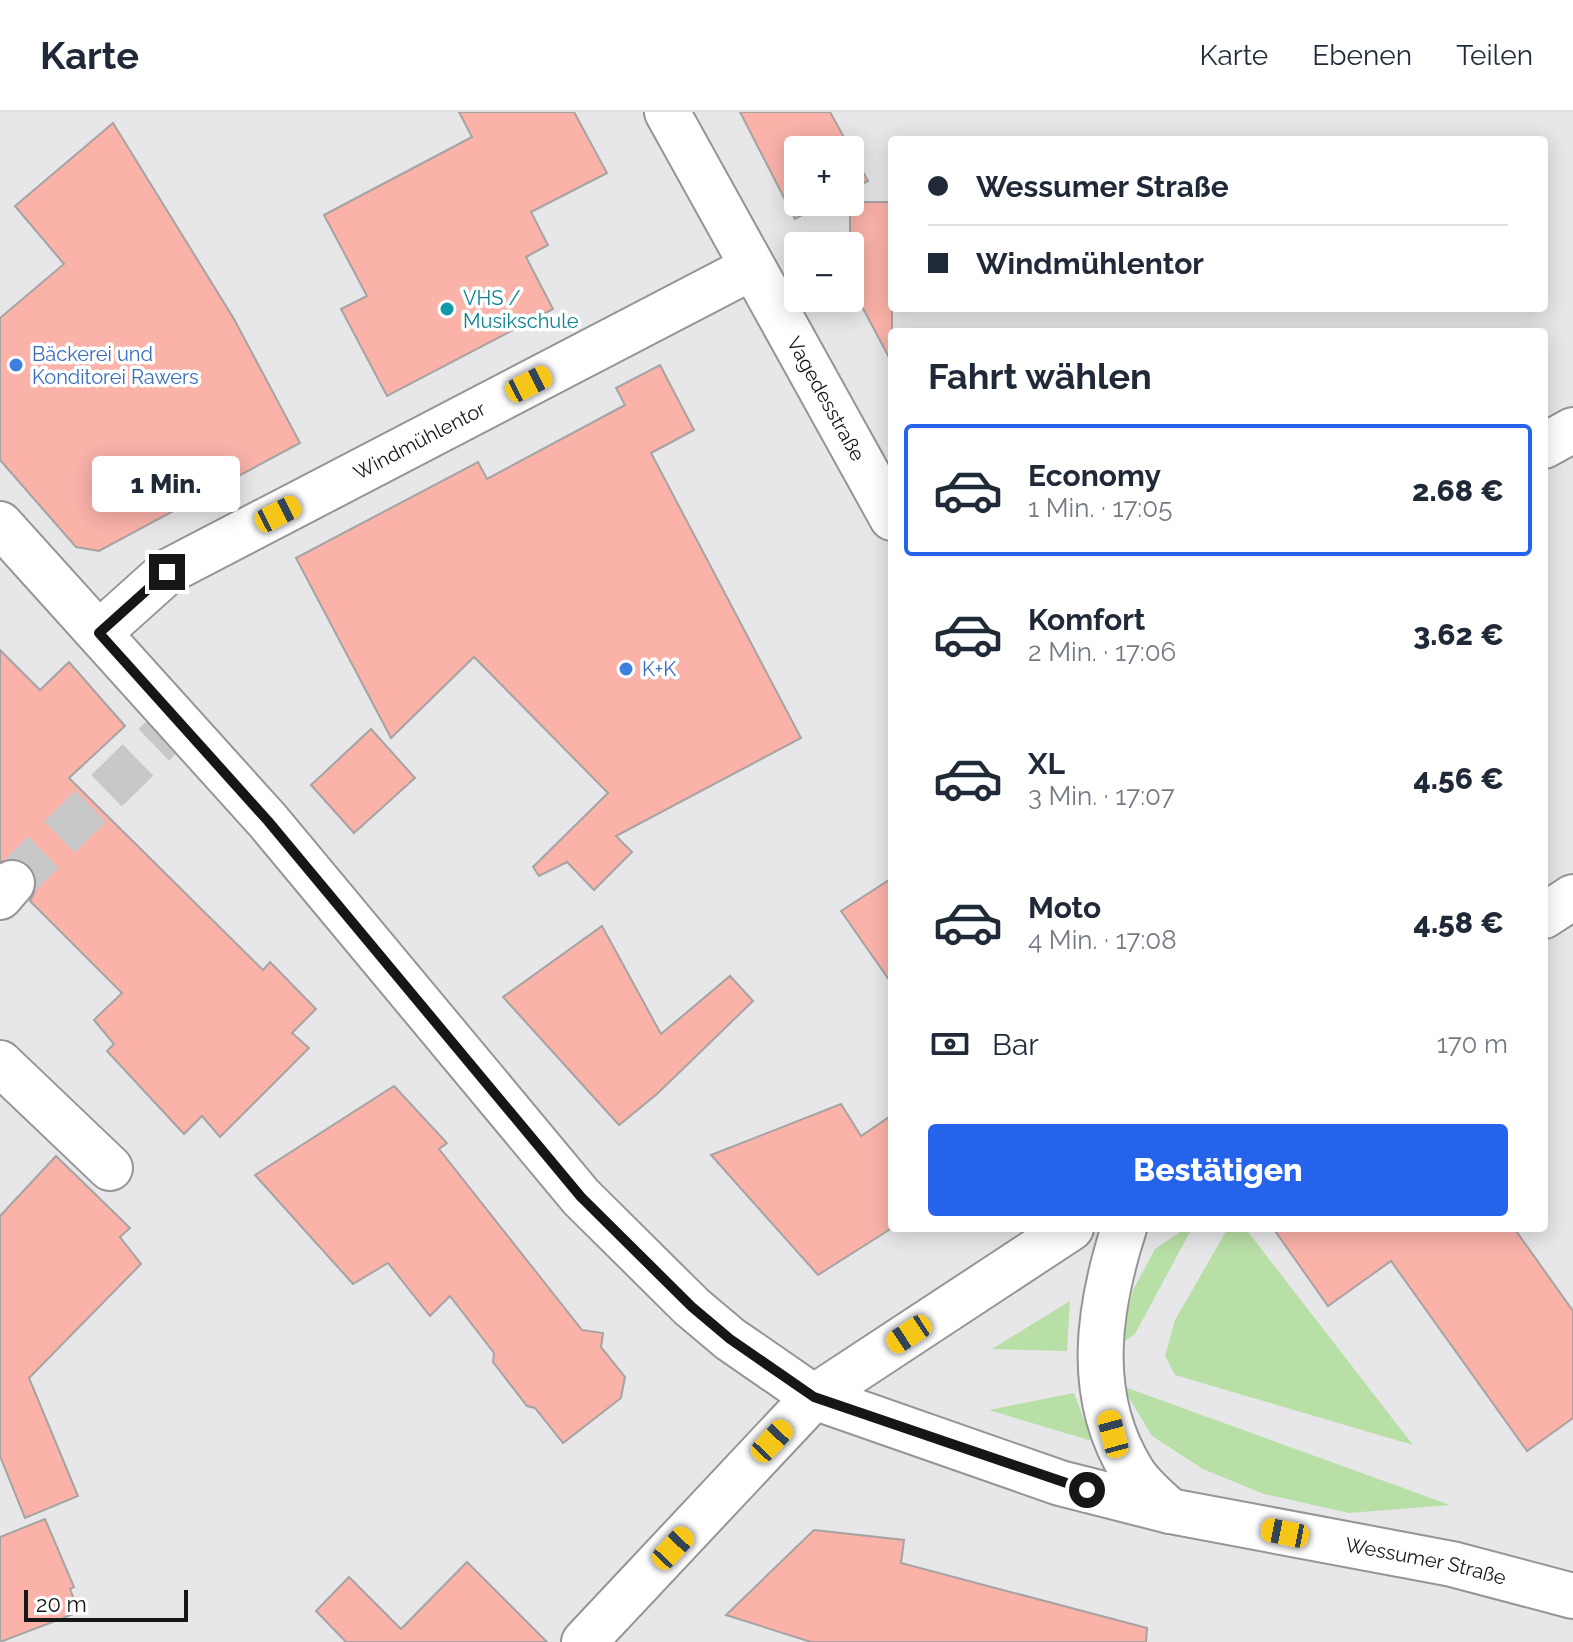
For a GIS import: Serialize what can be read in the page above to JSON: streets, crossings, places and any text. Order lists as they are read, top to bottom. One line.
{"streets":{"street":["Vagedesstraße","Windmühlentor","Wessumer Straße"]},"crossings":[["Vagedesstraße","Windmühlentor"],["Windmühlentor","Wessumer Straße"]],"places":["VHS / Musikschule","Bäckerei und Konditorei Rawers","K+K"],"scale_bar":"20 m","page":{"header":"Karte","nav":["Karte","Ebenen","Teilen"],"map_buttons":["+","−"],"banner":["Wessumer Straße","Windmühlentor"],"heading":"Fahrt wählen","list":[{"name":"Economy","note":"1 Min. · 17:05","value":"2.68 €"},{"name":"Komfort","note":"2 Min. · 17:06","value":"3.62 €"},{"name":"XL","note":"3 Min. · 17:07","value":"4.56 €"},{"name":"Moto","note":"4 Min. · 17:08","value":"4.58 €"}],"bubble":"1 Min.","pay":["Bar","170 m"],"buttons":"Bestätigen","scale":"20 m"}}
